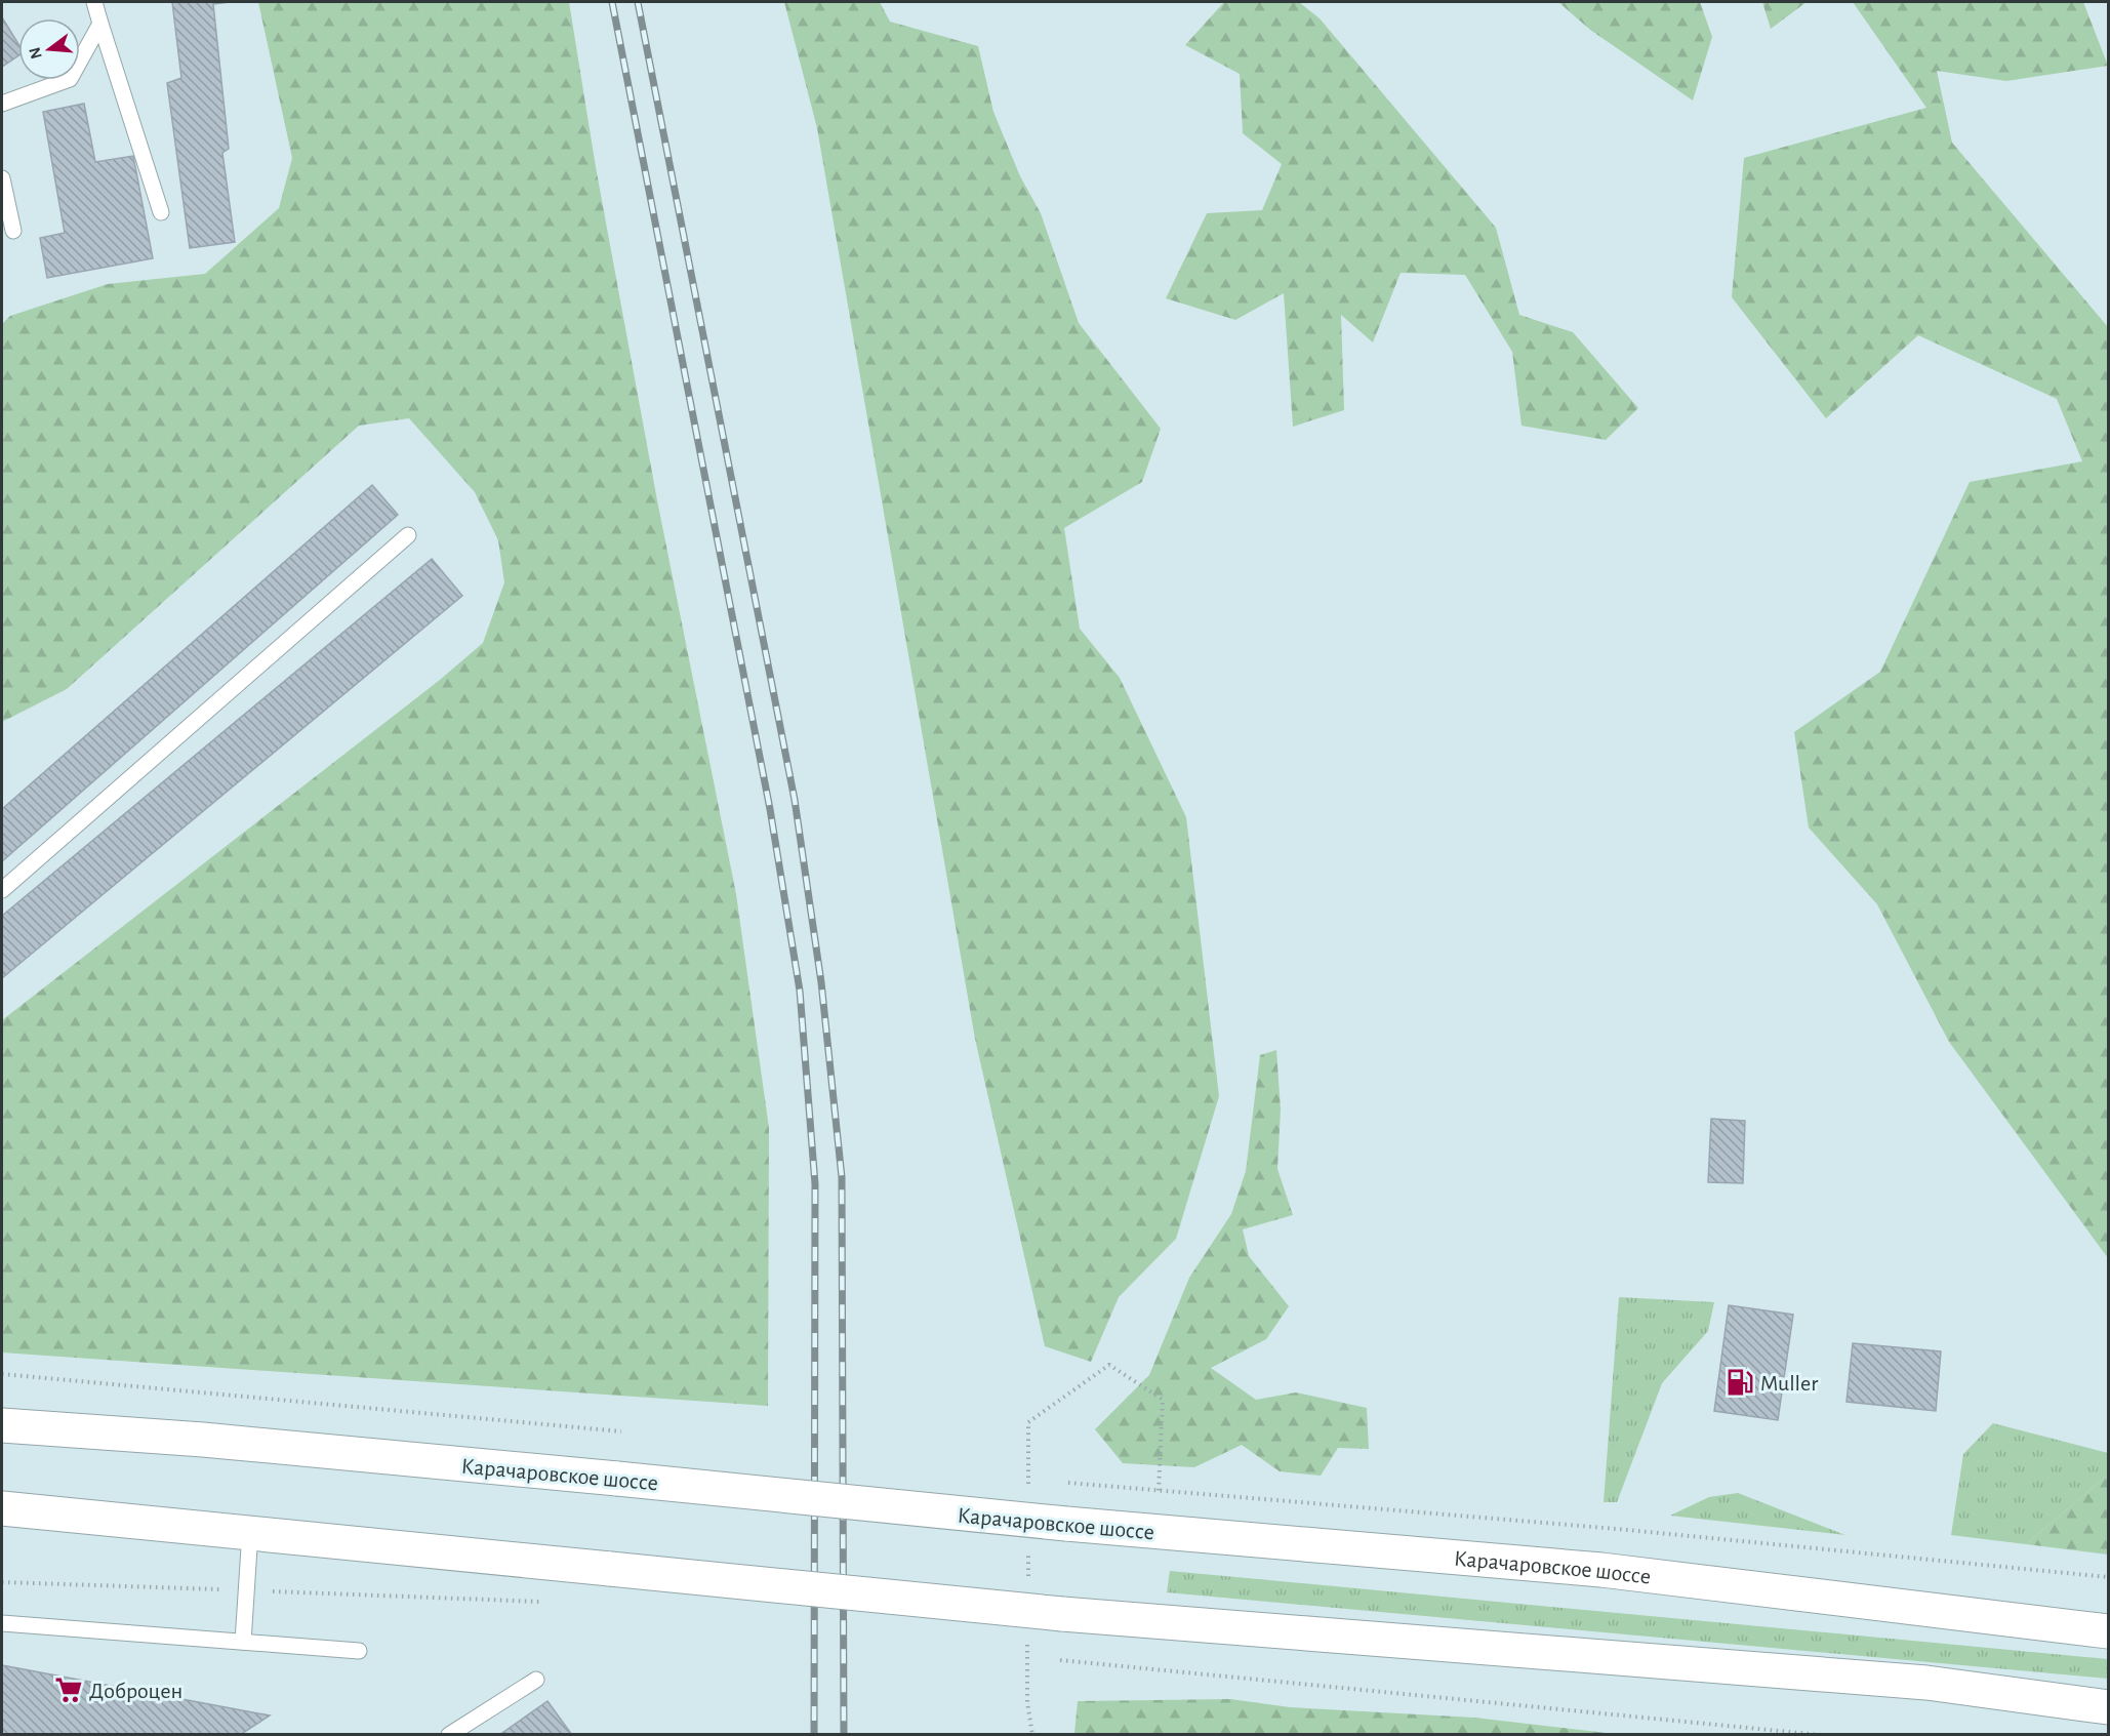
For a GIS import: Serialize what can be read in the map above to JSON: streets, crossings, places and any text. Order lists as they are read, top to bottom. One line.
{"streets":{"street":["Карачаровское шоссе"]},"places":{"fuel station":["Muller"],"supermarket":["Доброцен"]},"north":"left"}
